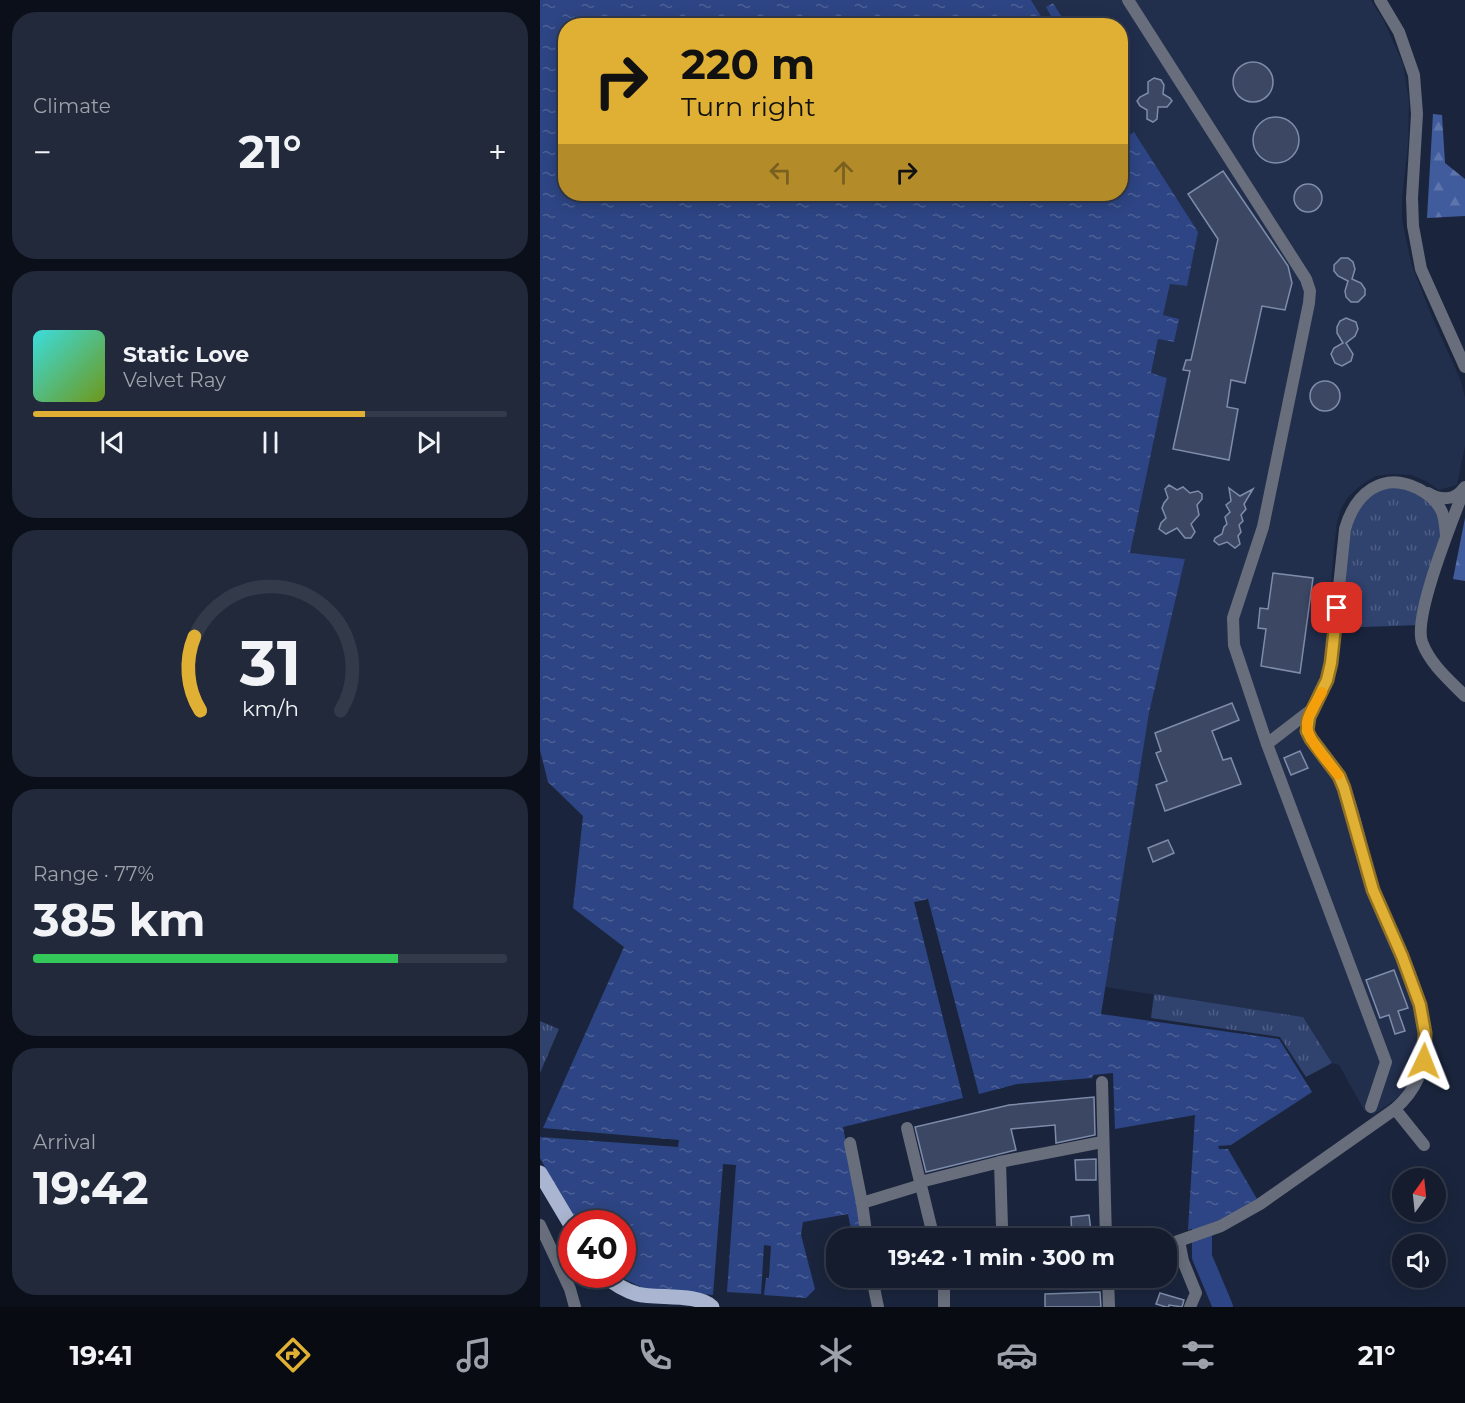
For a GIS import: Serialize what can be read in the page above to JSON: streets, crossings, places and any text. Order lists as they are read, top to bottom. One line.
{"north":"top","page":{"tile":["Climate",["Range · 77%","385 km"],["Arrival","19:42"]],"turn":["220 m","Turn right"],"heat":["−","21°","+"],"song":["Static Love","Velvet Ray"],"limit":"40","trip":"19:42 · 1 min · 300 m","tabs":["19:41","21°"],"gauge":["31","km/h"]}}
